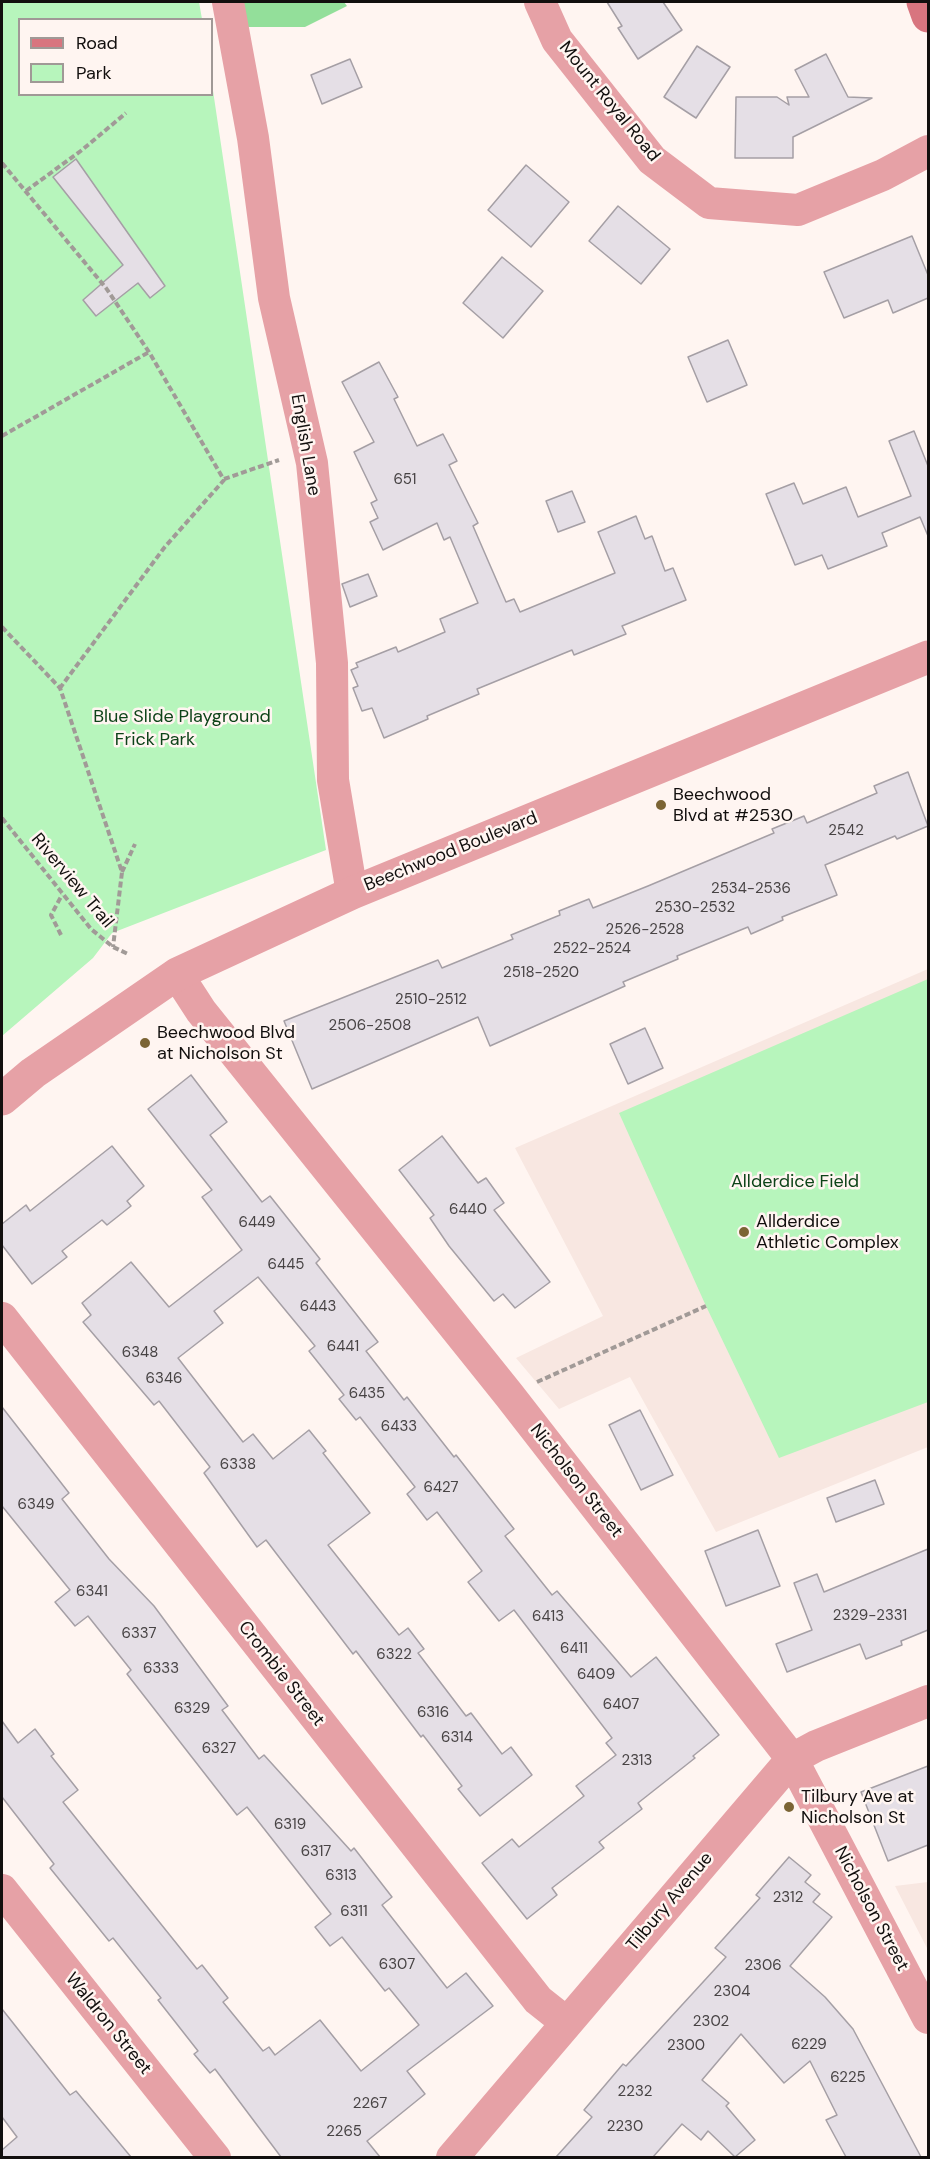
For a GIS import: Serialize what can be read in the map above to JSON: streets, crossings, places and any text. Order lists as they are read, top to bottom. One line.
{"streets":{"street":["Mount Royal Road","English Lane","Beechwood Boulevard","Nicholson Street","Crombie Street","Tilbury Avenue","Waldron Street"],"path":["Riverview Trail"]},"crossings":[["English Lane","Beechwood Boulevard"],["Beechwood Boulevard","Nicholson Street"],["Nicholson Street","Tilbury Avenue"],["Crombie Street","Tilbury Avenue"]],"parks":["Blue Slide Playground","Frick Park","Allderdice Field"],"places":["Beechwood Blvd at #2530","Beechwood Blvd at Nicholson St","Allderdice Athletic Complex","Tilbury Ave at Nicholson St"],"house_numbers":["651","2542","2534-2536","2530-2532","2526-2528","2522-2524","2518-2520","2510-2512","2506-2508","6440","6449","6445","6443","6441","6348","6346","6435","6433","6338","6427","6349","6341","2329-2331","6413","6337","6411","6322","6333","6409","6407","6329","6316","6314","6327","2313","6319","6317","6313","2312","6311","6307","2306","2304","2302","6229","2300","6225","2232","2267","2230","2265"],"legend":["Road","Park"]}
